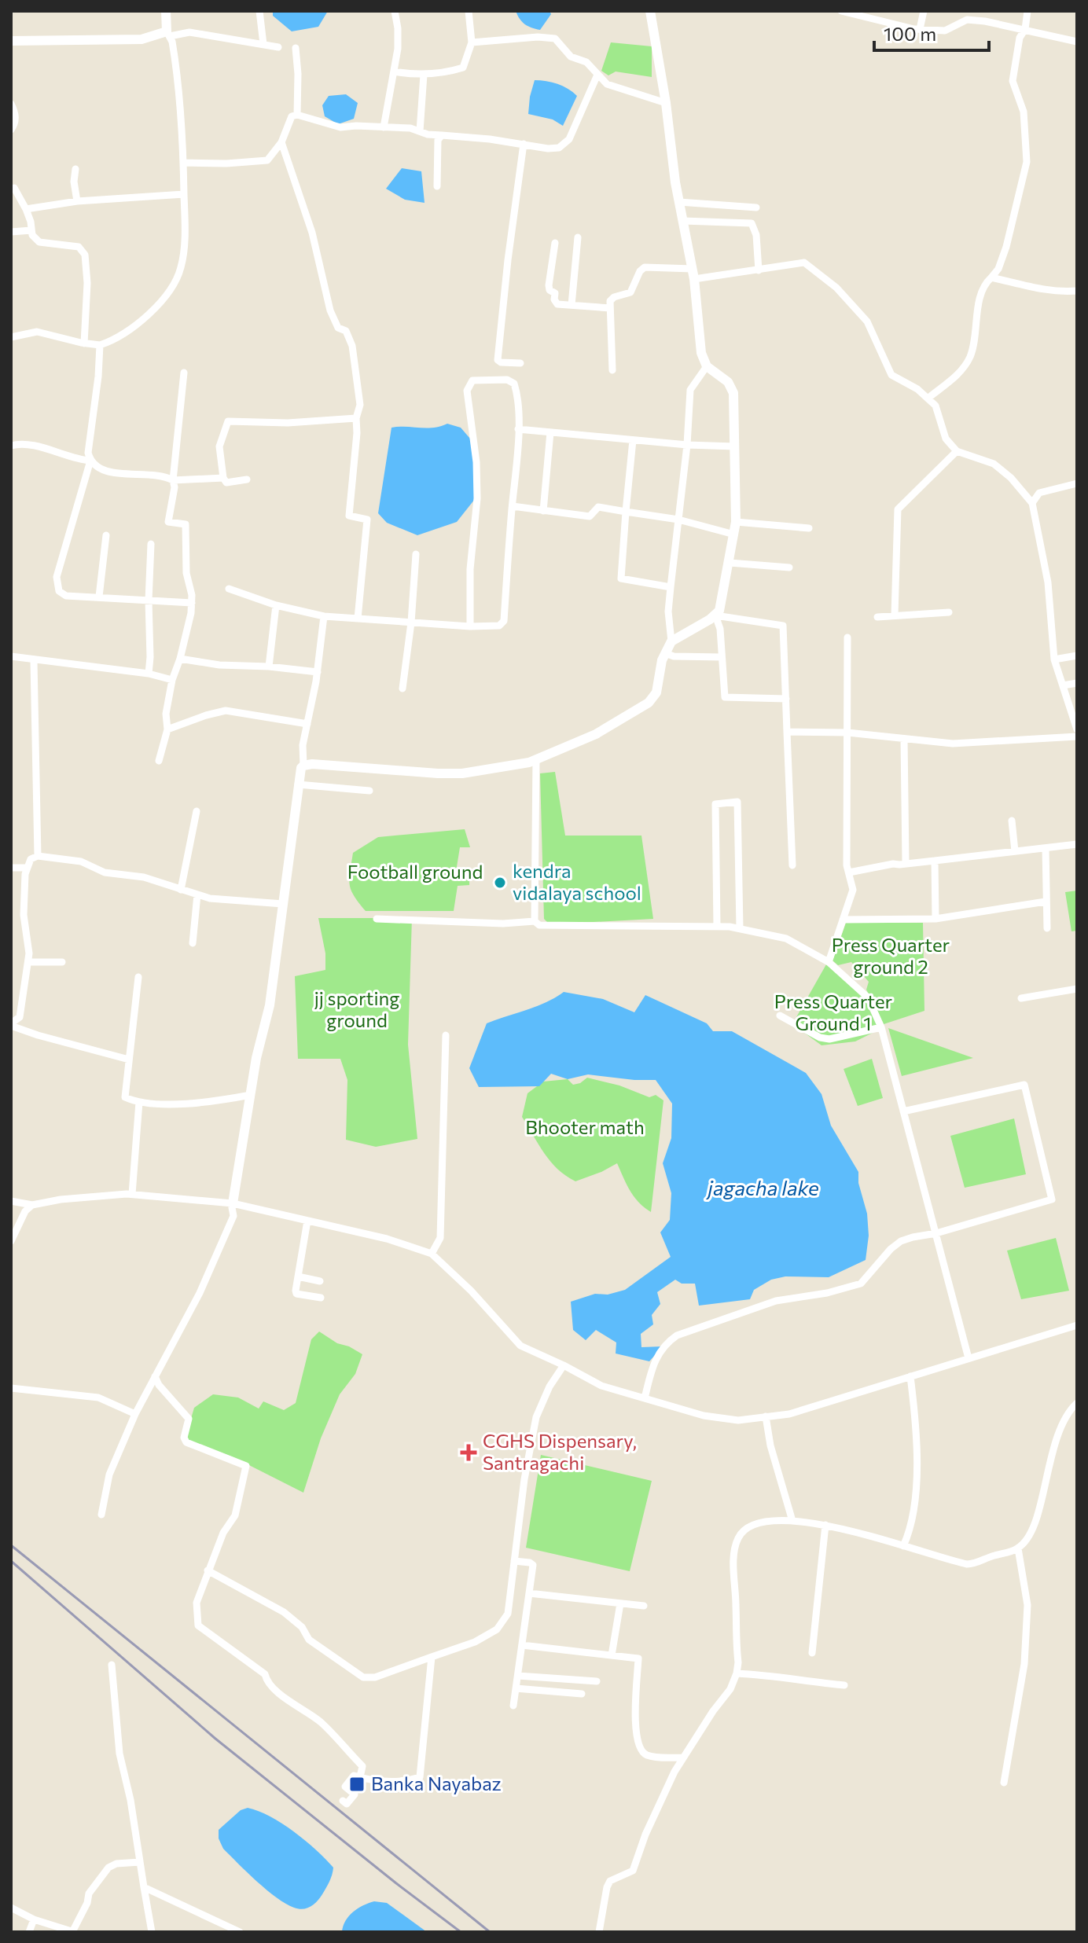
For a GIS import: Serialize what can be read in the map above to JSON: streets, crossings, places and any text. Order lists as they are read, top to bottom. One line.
{"water":["jagacha lake"],"parks":["Football ground","Press Quarter ground 2","jj sporting ground","Press Quarter Ground 1","Bhooter math"],"places":{"other":["kendra vidalaya school"],"health":["CGHS Dispensary, Santragachi"],"transit":["Banka Nayabaz"]},"scale_bar":"100 m"}
